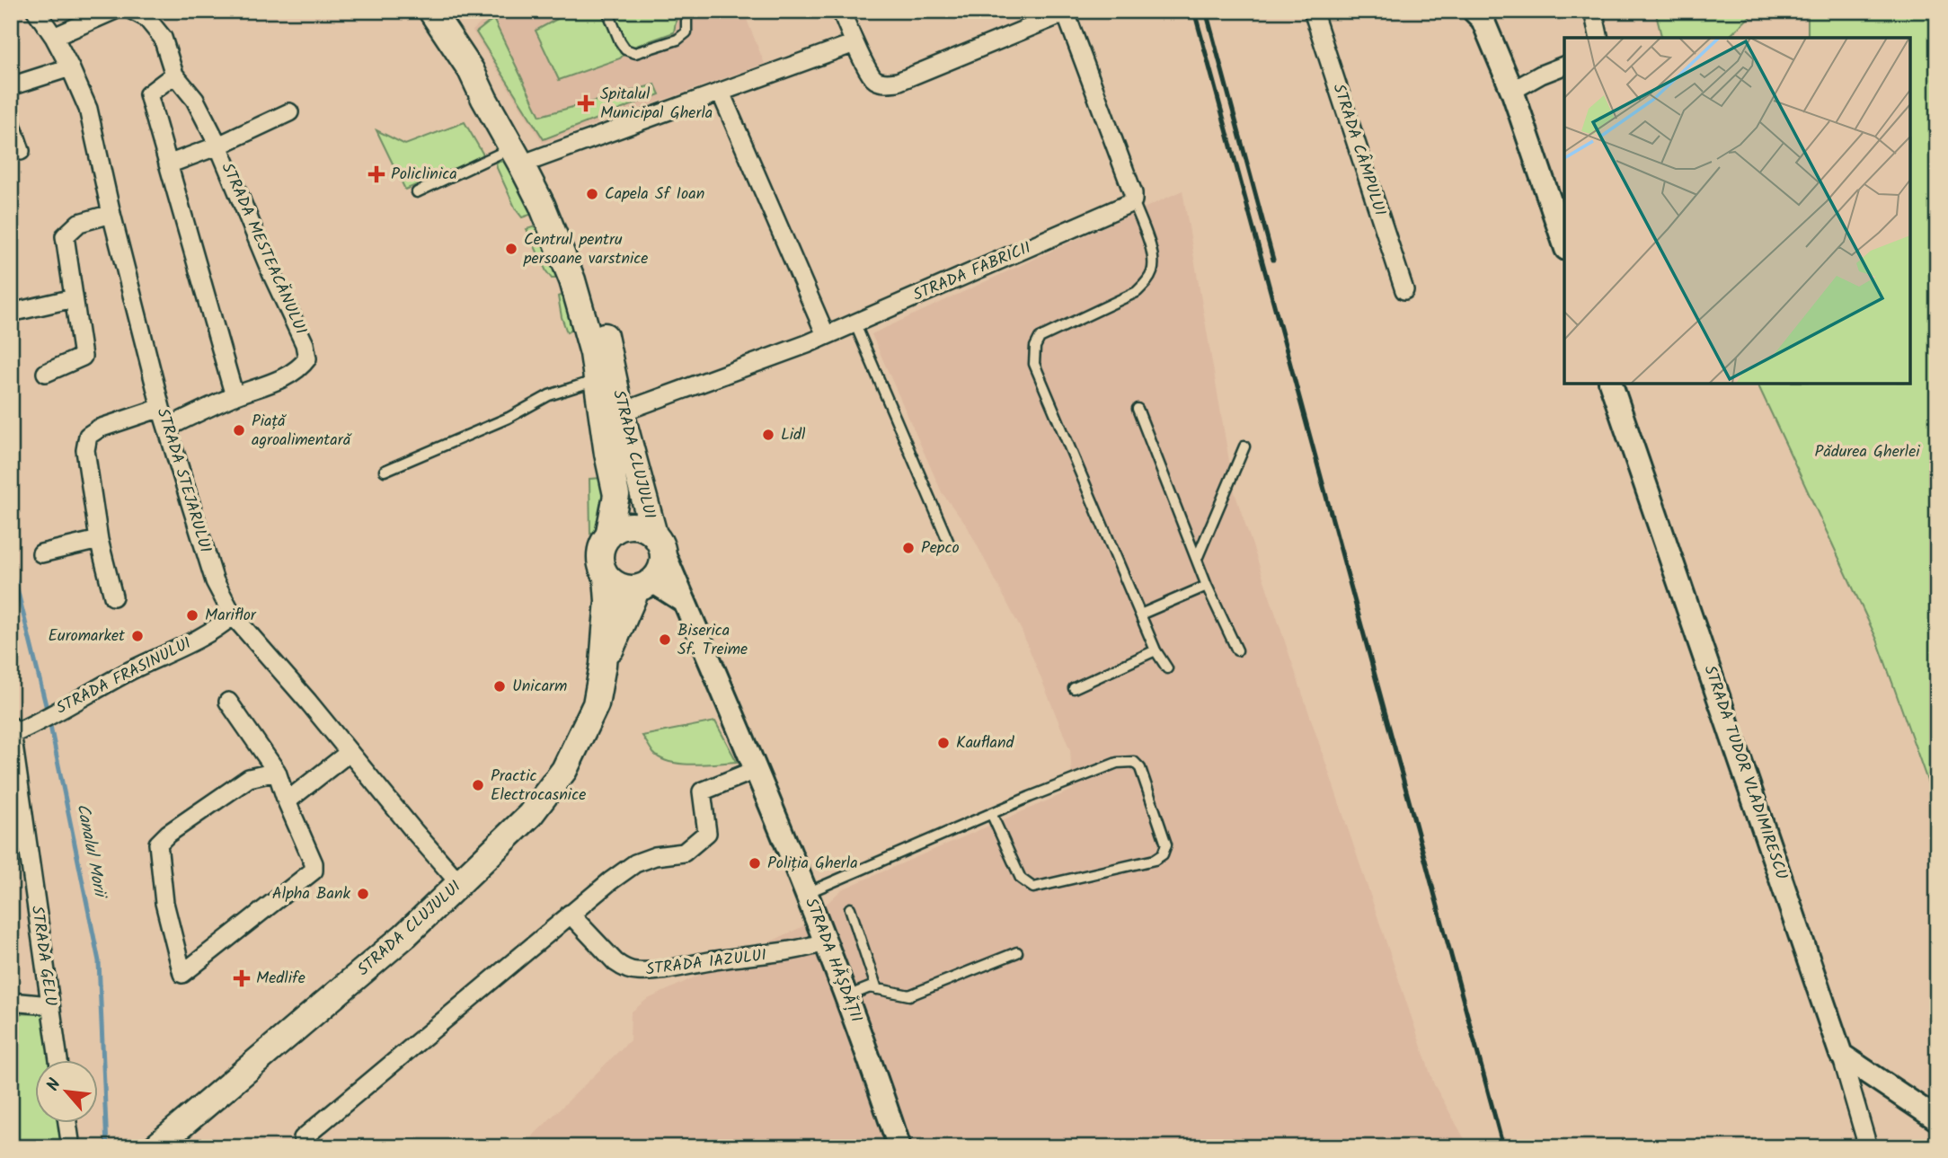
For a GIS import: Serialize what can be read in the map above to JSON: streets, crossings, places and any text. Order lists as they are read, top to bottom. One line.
{"streets":{"main road":["STRADA CLUJULUI"],"street":["STRADA CÂMPULUI","STRADA MESTEACĂNULUI","STRADA FABRICII","STRADA STEJARULUI","STRADA FRASINULUI","STRADA TUDOR VLADIMIRESCU","STRADA GELU","STRADA HĂȘDĂȚII","STRADA IAZULUI"]},"crossings":[["STRADA MESTEACĂNULUI","STRADA STEJARULUI"],["STRADA FABRICII","STRADA CLUJULUI"],["STRADA CLUJULUI","STRADA STEJARULUI"],["STRADA CLUJULUI","STRADA HĂȘDĂȚII"],["STRADA STEJARULUI","STRADA FRASINULUI"],["STRADA FRASINULUI","STRADA GELU"],["STRADA HĂȘDĂȚII","STRADA IAZULUI"]],"water":["Canalul Morii"],"parks":["Pădurea Gherlei"],"places":{"health":["Spitalul Municipal Gherla","Policlinica","Medlife"],"other":["Capela Sf Ioan","Centrul pentru persoane varstnice","Piață agroalimentară","Lidl","Pepco","Mariflor","Euromarket","Biserica Sf. Treime","Unicarm","Kaufland","Practic Electrocasnice","Poliția Gherla","Alpha Bank"]},"north":"top left"}
